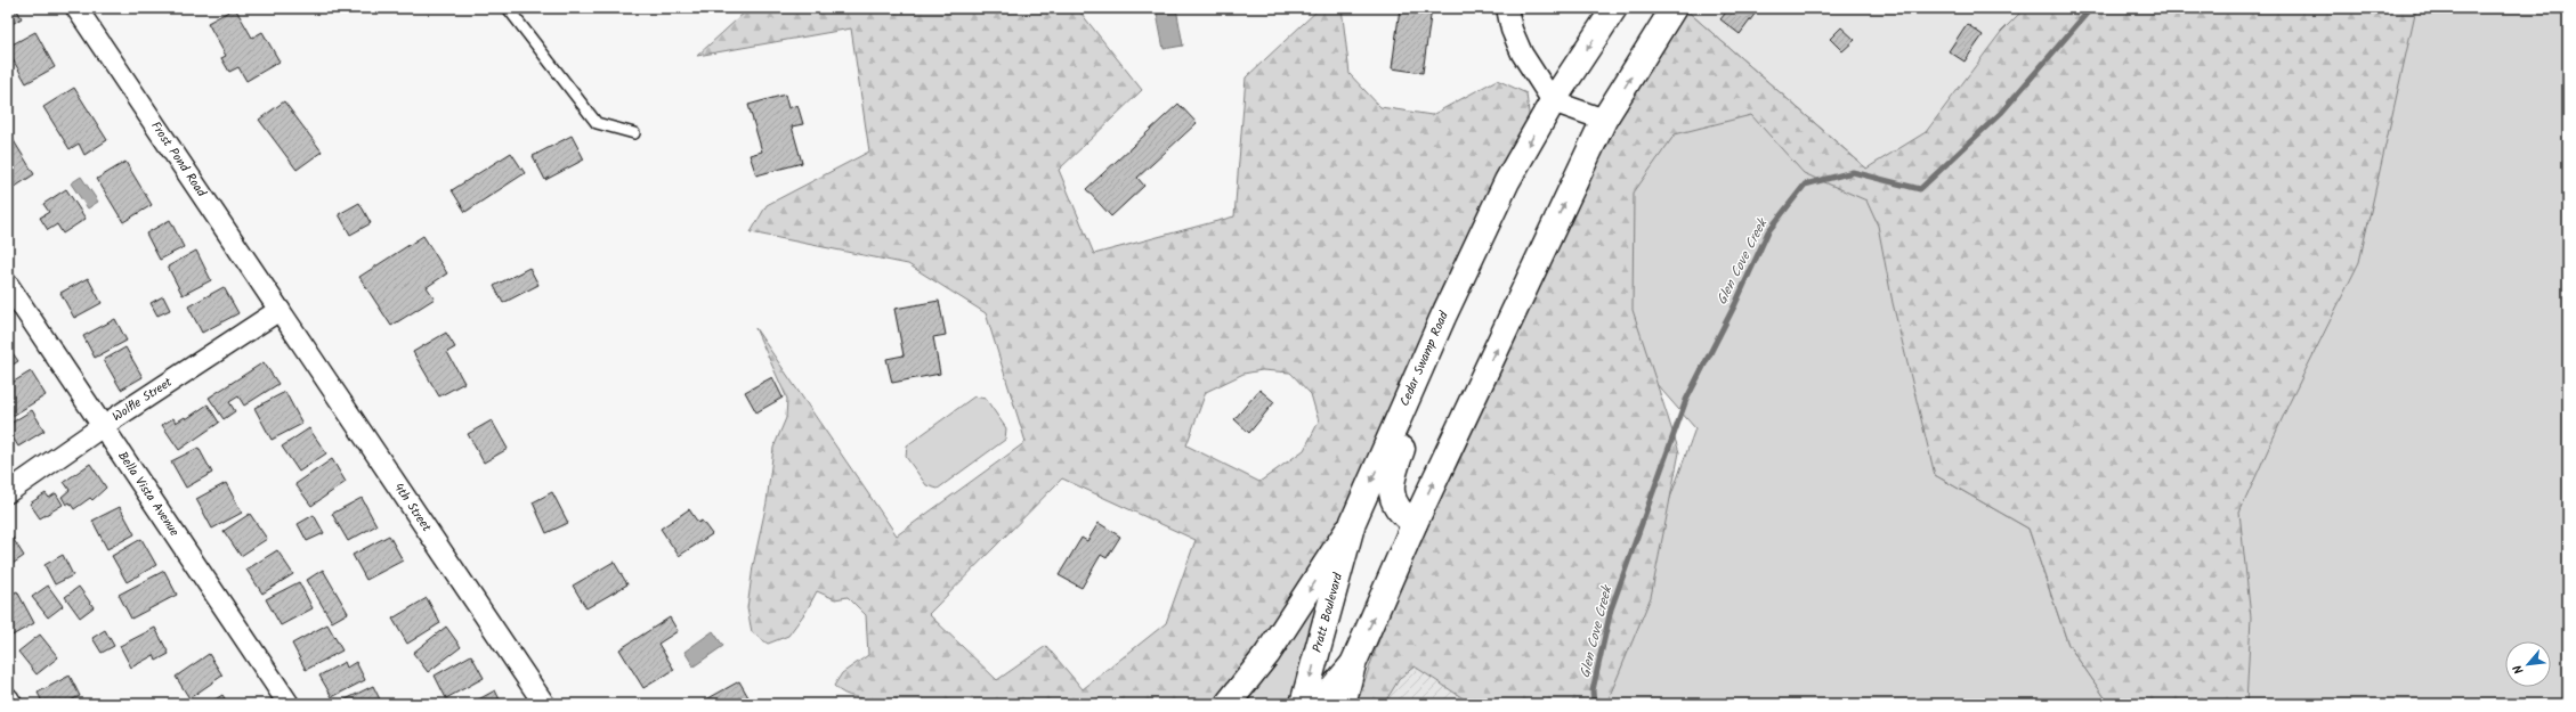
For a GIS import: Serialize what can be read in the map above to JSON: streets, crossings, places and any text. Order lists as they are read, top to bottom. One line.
{"streets":{"main road":["Cedar Swamp Road","Pratt Boulevard"],"street":["Frost Pond Road","Wolfle Street","Bella Vista Avenue","4th Street"]},"crossings":[["Frost Pond Road","Wolfle Street"],["Frost Pond Road","4th Street"],["Cedar Swamp Road","Pratt Boulevard"],["Wolfle Street","Bella Vista Avenue"],["Wolfle Street","4th Street"]],"water":["Glen Cove Creek"],"north":"bottom left"}
